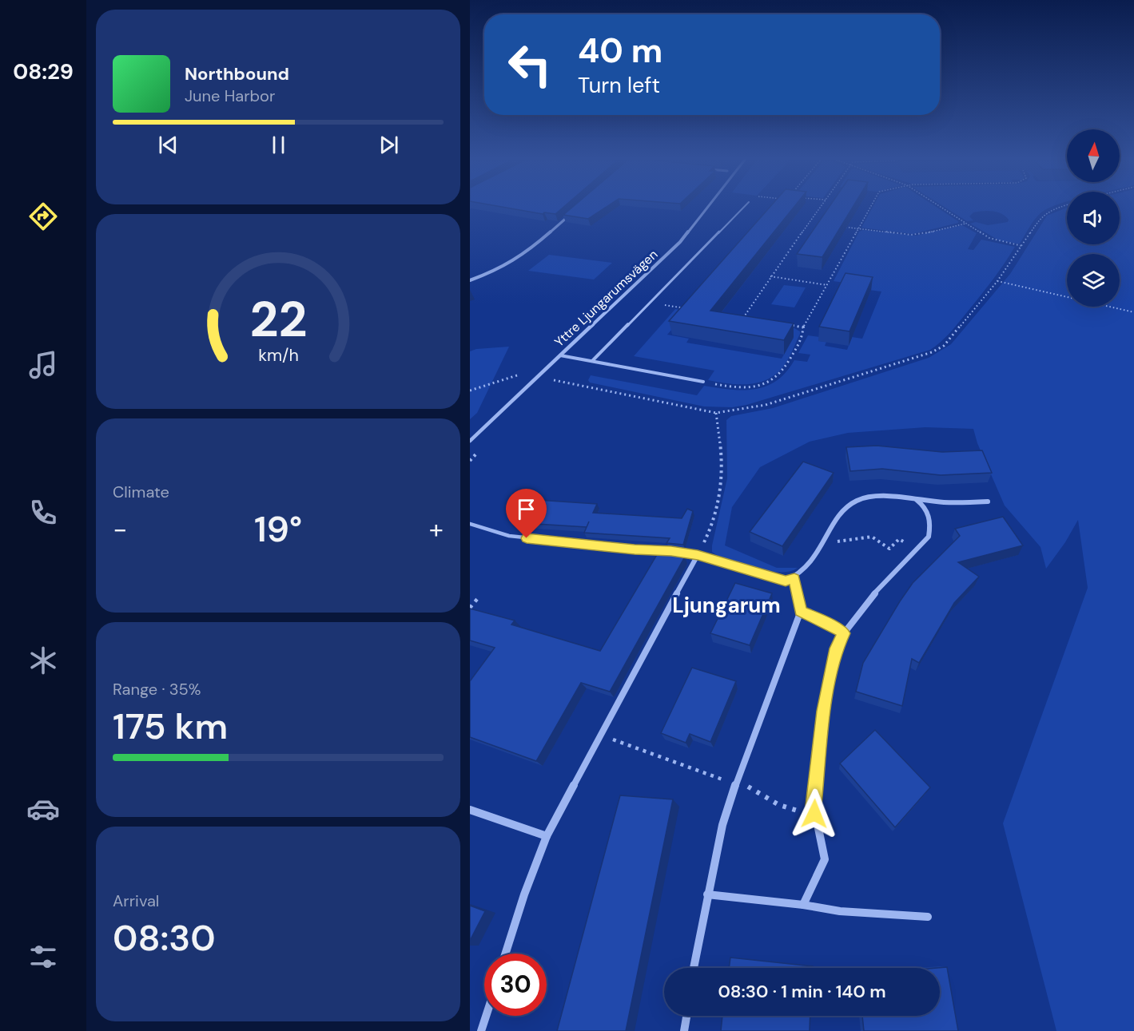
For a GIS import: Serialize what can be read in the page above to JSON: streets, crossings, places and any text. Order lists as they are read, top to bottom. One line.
{"streets":{"street":["Yttre Ljungarumsvägen"]},"districts":["Ljungarum"],"north":"top","page":{"tabs":"08:29","turn":["40 m","Turn left"],"song":["Northbound","June Harbor"],"tile":["Climate",["Range · 35%","175 km"],["Arrival","08:30"]],"heat":["−","19°","+"],"limit":"30","trip":"08:30 · 1 min · 140 m","gauge":["22","km/h"]}}
